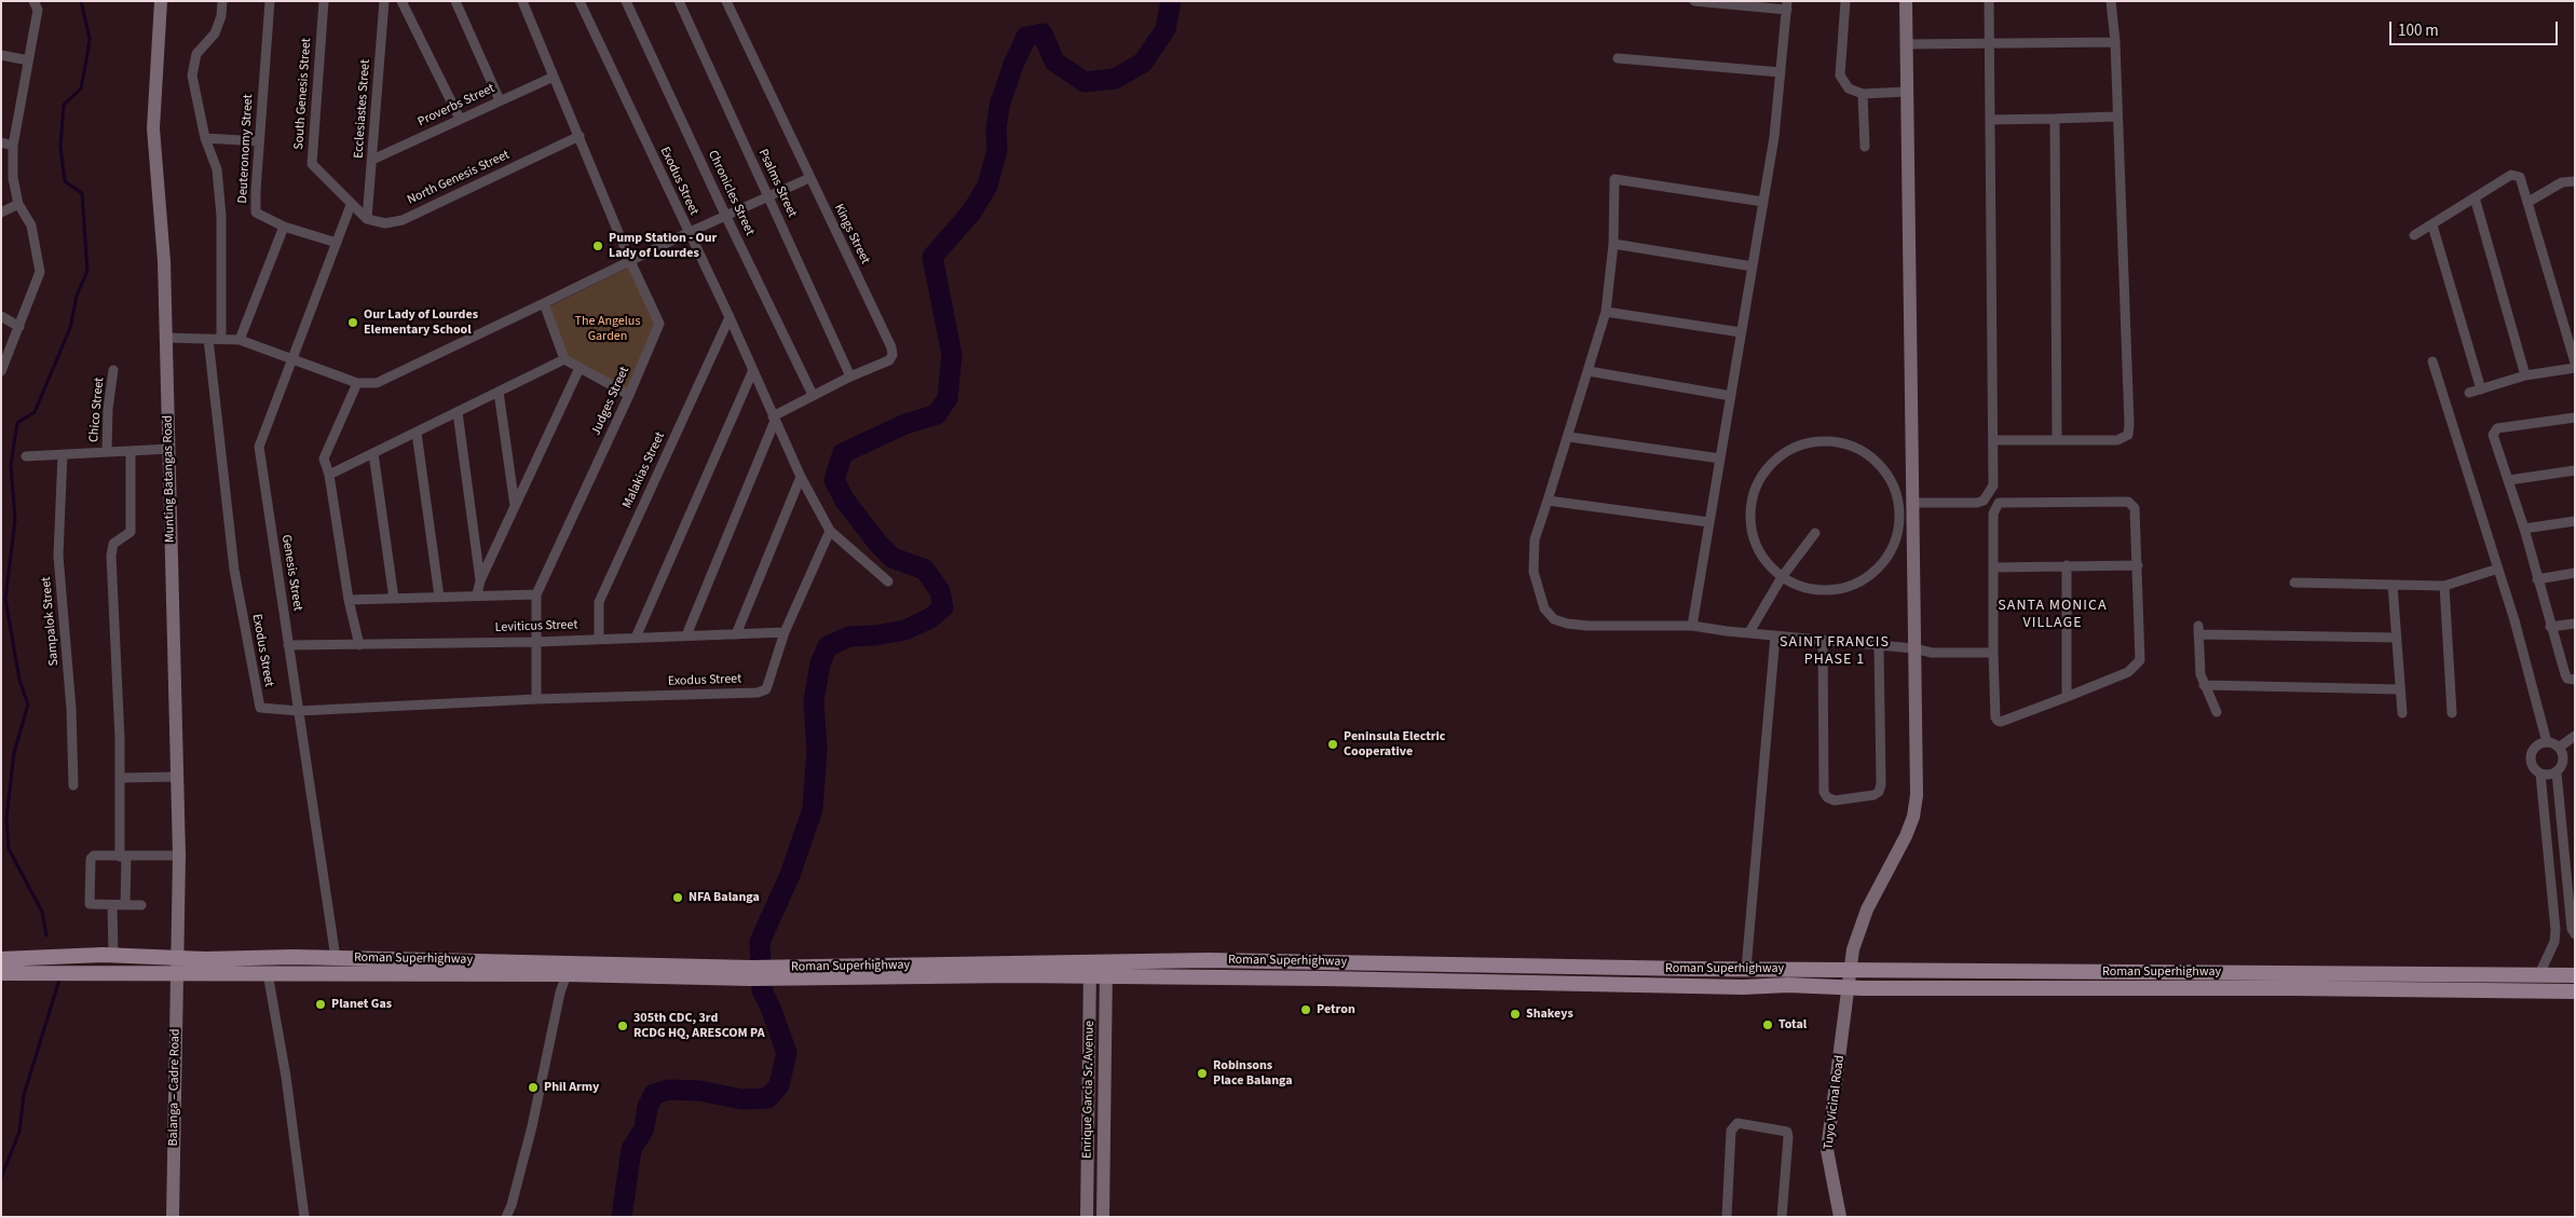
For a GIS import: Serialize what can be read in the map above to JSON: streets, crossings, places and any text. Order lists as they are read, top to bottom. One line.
{"streets":{"main road":["Roman Superhighway"],"street":["South Genesis Street","Proverbs Street","Ecclesiastes Street","Deuteronomy Street","North Genesis Street","Exodus Street","Psalms Street","Chronicles Street","Kings Street","Judges Street","Chico Street","Malakias Street","Munting Batangas Road","Genesis Street","Sampalok Street","Leviticus Street","Balanga – Cadre Road","Enrique Garcia Sr. Avenue","Tuyo Vicinal Road"]},"crossings":[["South Genesis Street","Genesis Street"],["Proverbs Street","Ecclesiastes Street"],["Proverbs Street","Judges Street"],["Ecclesiastes Street","North Genesis Street"],["Deuteronomy Street","Genesis Street"],["North Genesis Street","Judges Street"],["Exodus Street","Kings Street"],["Exodus Street","Judges Street"],["Exodus Street","Malakias Street"],["Exodus Street","Genesis Street"],["Exodus Street","Leviticus Street"],["Psalms Street","Kings Street"],["Chronicles Street","Kings Street"],["Judges Street","Leviticus Street"],["Malakias Street","Leviticus Street"],["Munting Batangas Road","Roman Superhighway"],["Munting Batangas Road","Balanga – Cadre Road"],["Genesis Street","Leviticus Street"],["Genesis Street","Roman Superhighway"],["Roman Superhighway","Balanga – Cadre Road"],["Roman Superhighway","Enrique Garcia Sr. Avenue"],["Roman Superhighway","Tuyo Vicinal Road"]],"districts":["SANTA MONICA VILLAGE","SAINT FRANCIS PHASE 1"],"parks":["The Angelus Garden"],"places":["Pump Station - Our Lady of Lourdes","Our Lady of Lourdes Elementary School","Peninsula Electric Cooperative","NFA Balanga","Planet Gas","Petron","Shakeys","Total","305th CDC, 3rd RCDG HQ, ARESCOM PA","Robinsons Place Balanga","Phil Army"],"scale_bar":"100 m"}
